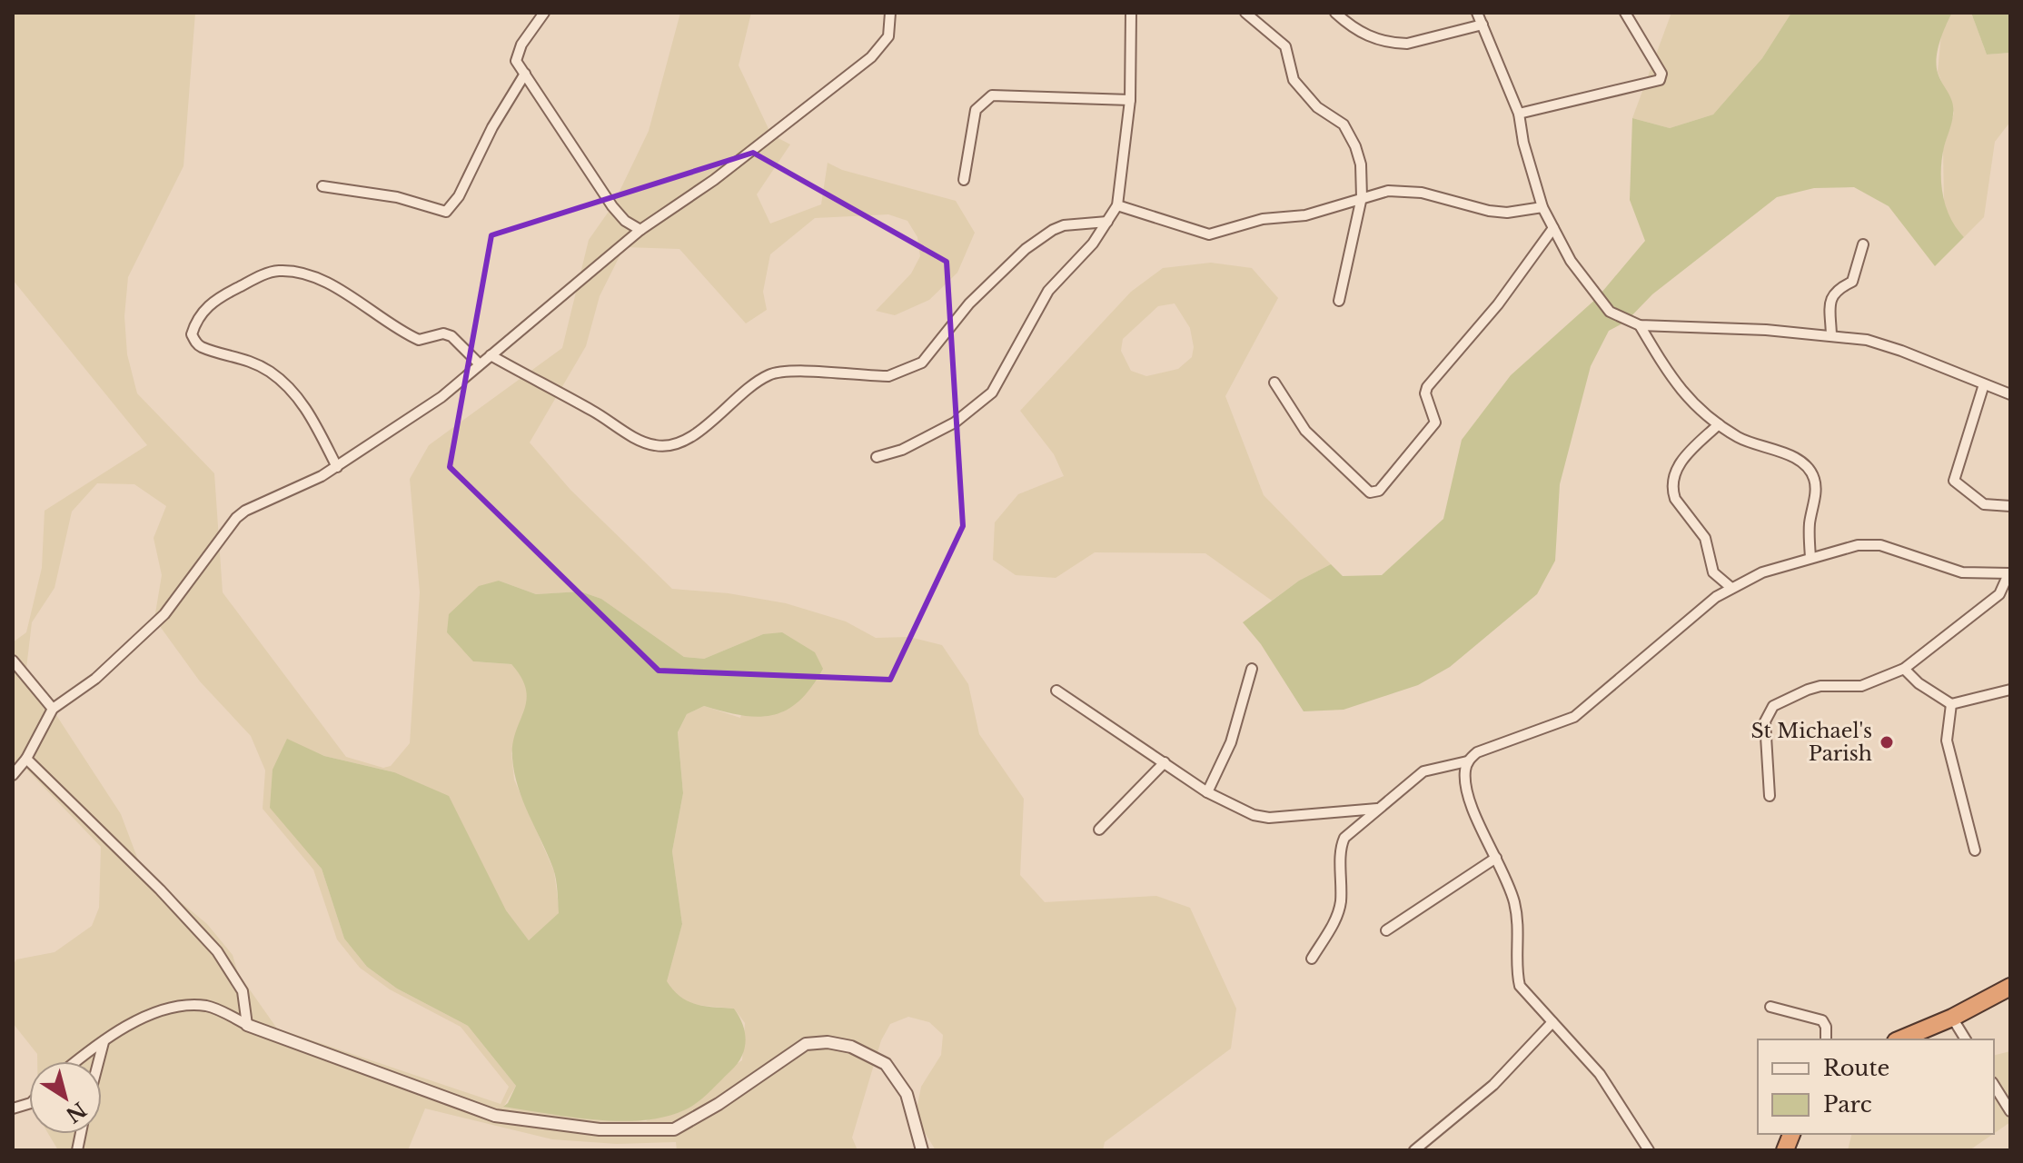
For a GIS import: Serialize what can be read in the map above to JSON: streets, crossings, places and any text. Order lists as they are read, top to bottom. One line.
{"places":["St Michael's Parish"],"legend":["Route","Parc"],"north":"bottom right"}
